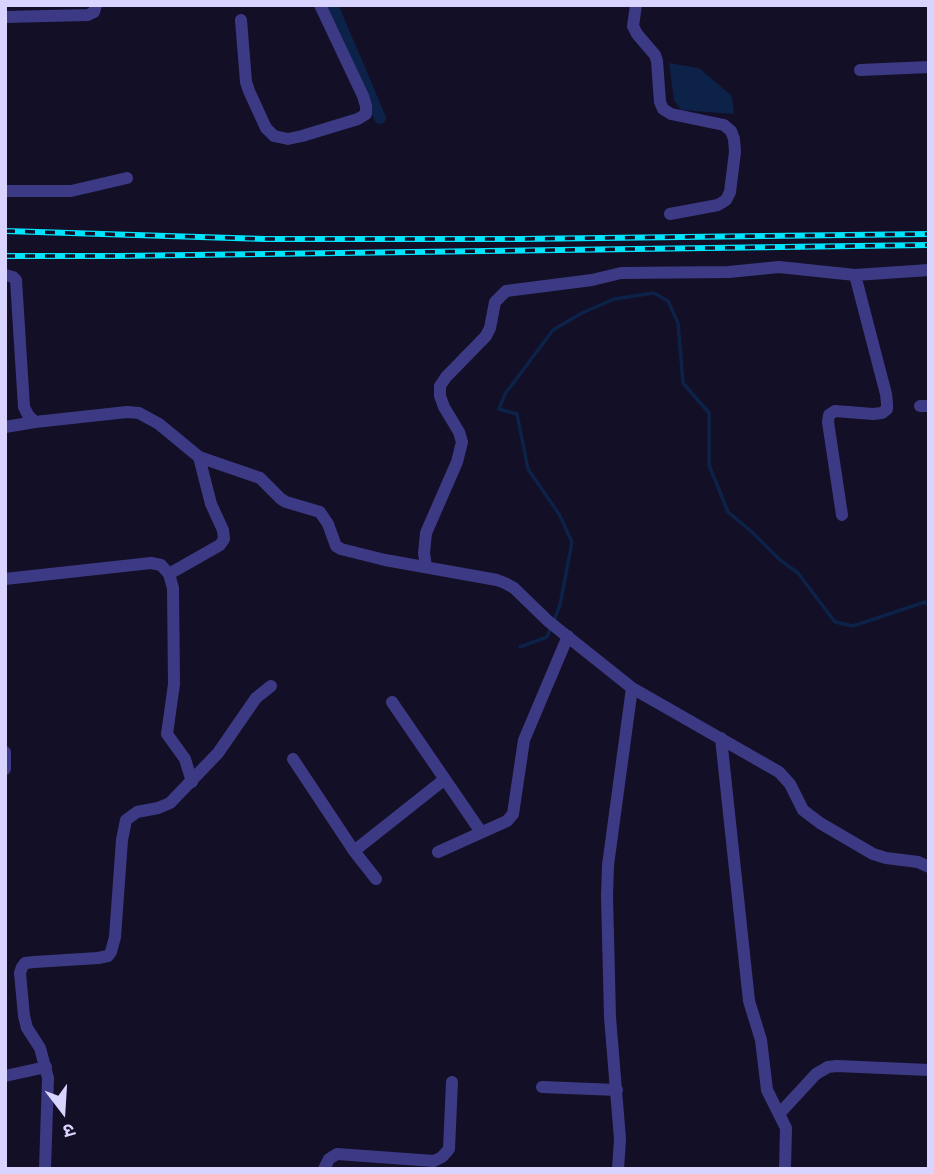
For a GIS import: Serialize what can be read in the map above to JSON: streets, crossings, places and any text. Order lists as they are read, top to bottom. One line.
{"north":"bottom"}
